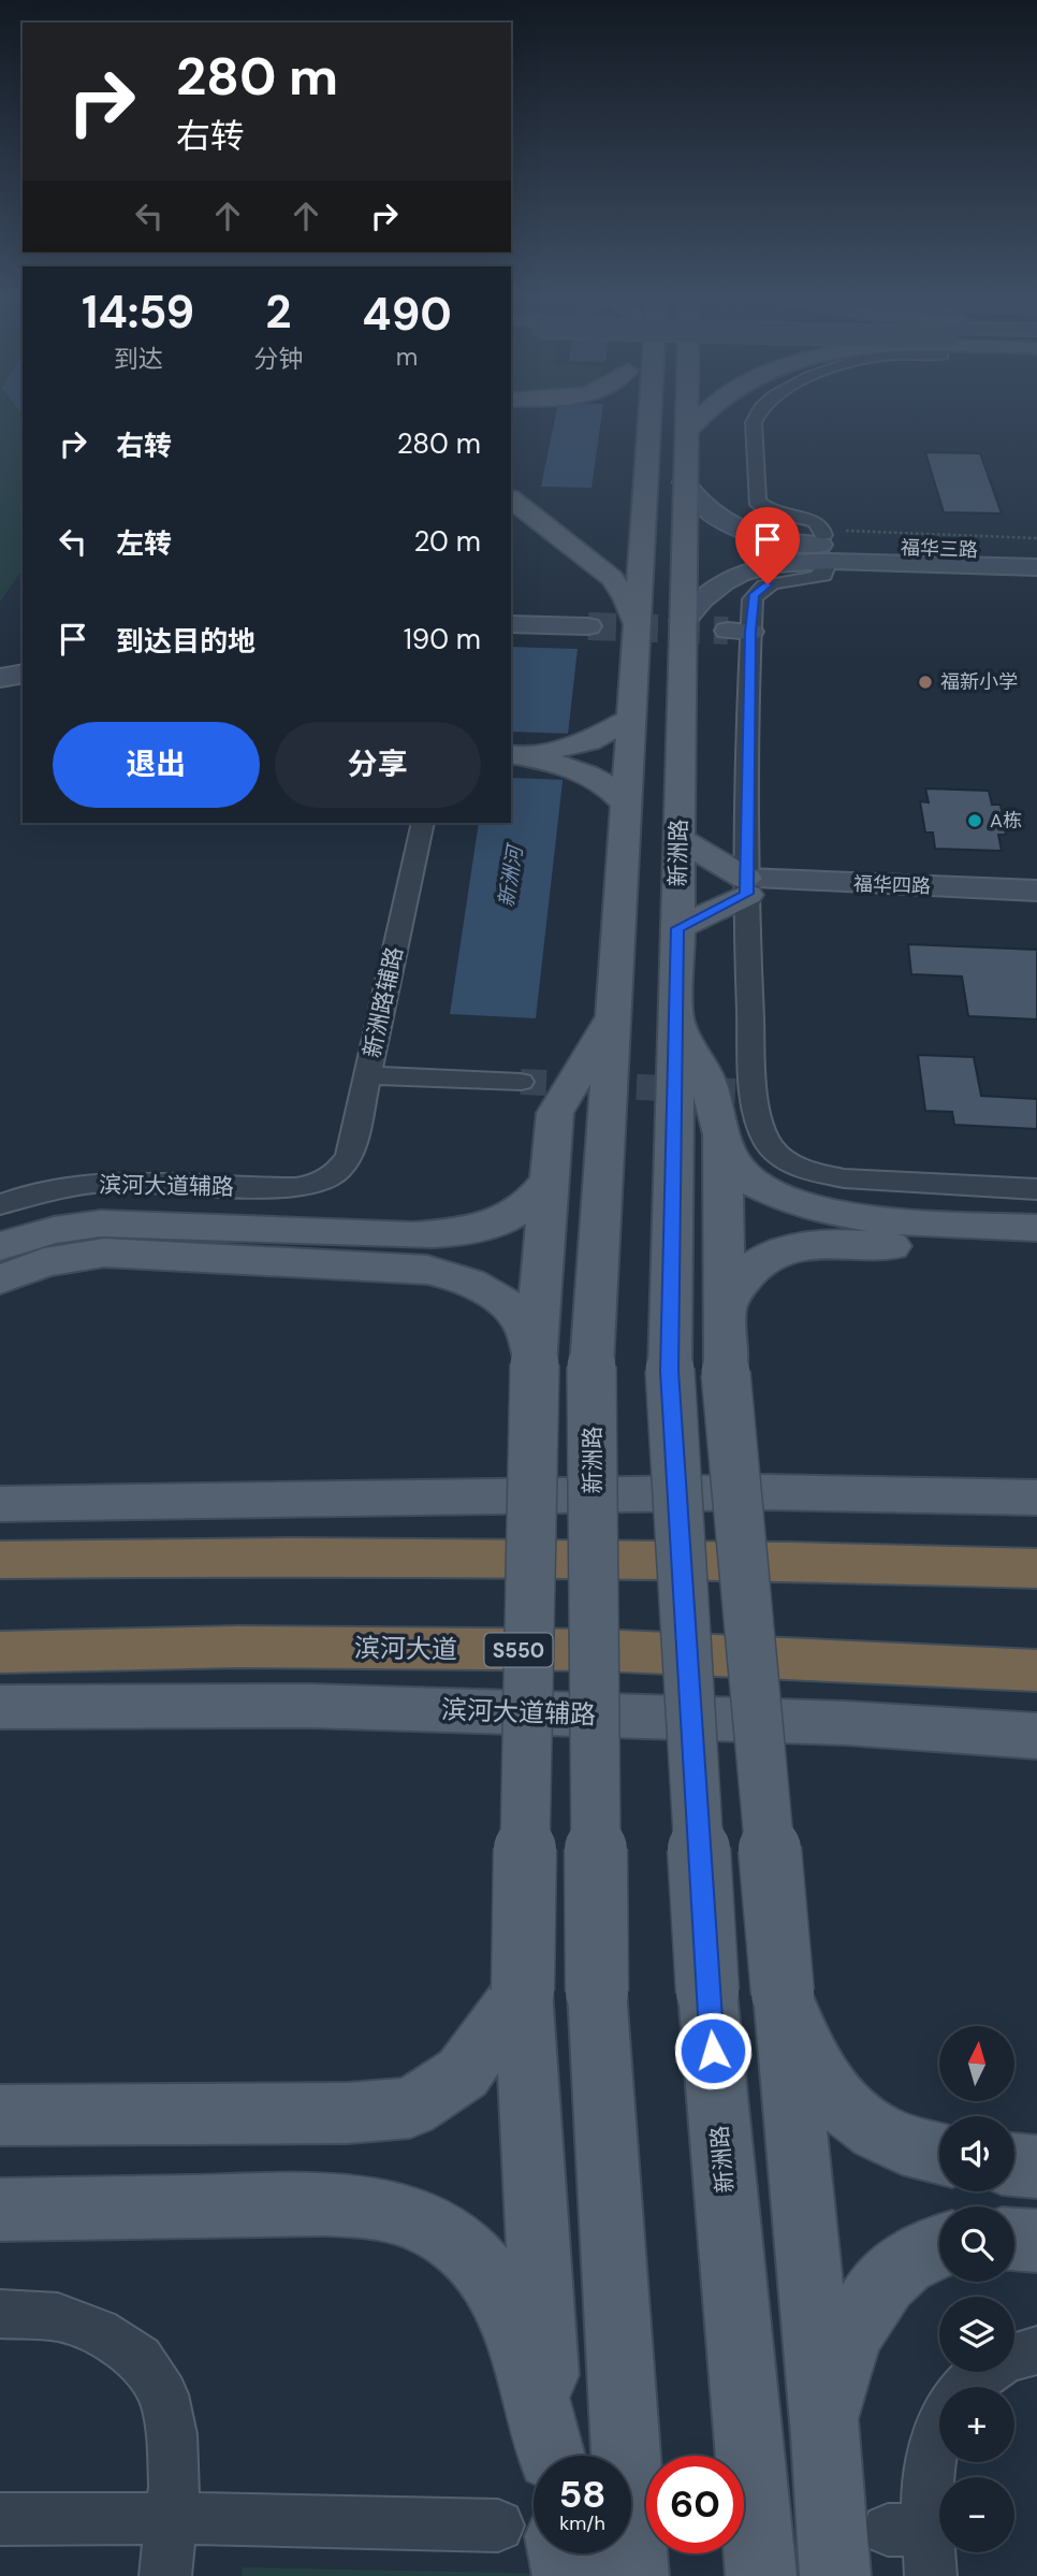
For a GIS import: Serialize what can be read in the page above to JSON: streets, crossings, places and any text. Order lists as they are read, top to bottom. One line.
{"streets":{"highway":["滨河大道","S550"],"main road":["新洲路","滨河大道辅路"],"street":["福华三路","福华四路","新洲路辅路"]},"crossings":[["新洲路辅路","滨河大道辅路"]],"water":["新洲河"],"places":["福新小学","A栋"],"north":"top","page":{"turn":["280 m","右转"],"eta":["14:59","到达","2","分钟","490","m"],"list":[{"name":"右转","value":"280 m"},{"name":"左转","value":"20 m"},{"name":"到达目的地","value":"190 m"}],"buttons":["退出","分享"],"map_buttons":["+","−"],"speed":"58 km/h","limit":"60"}}
